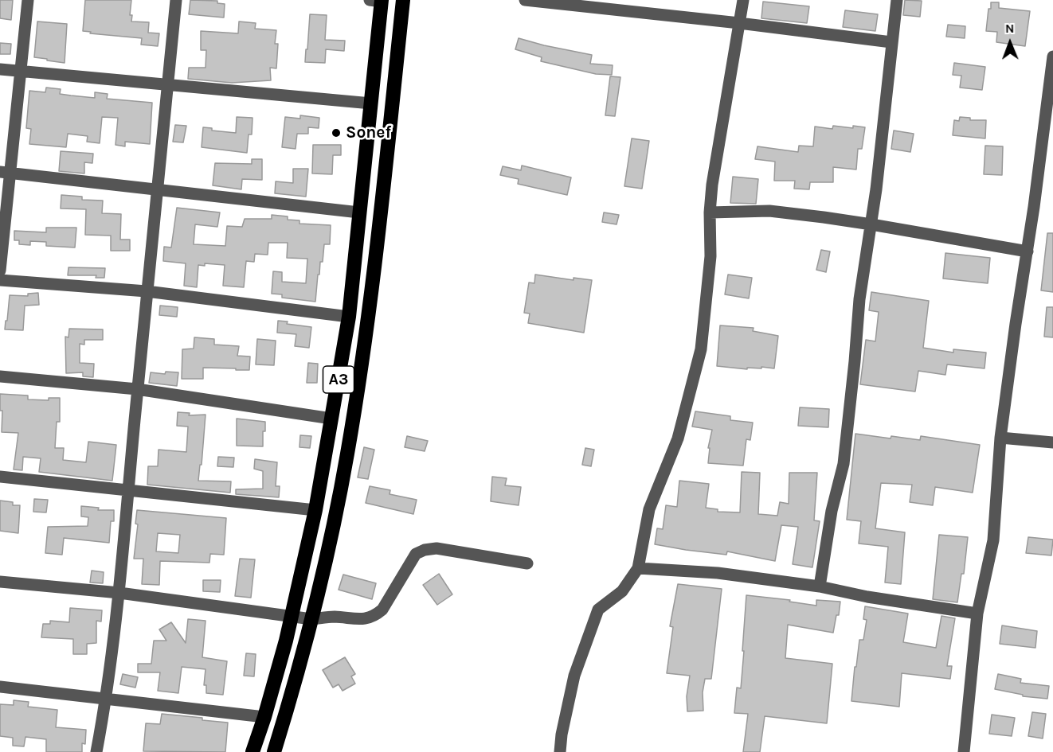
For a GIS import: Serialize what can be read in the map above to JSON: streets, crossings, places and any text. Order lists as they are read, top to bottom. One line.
{"streets":{"highway":["A3"]},"places":["Sonef"],"north":"top"}
